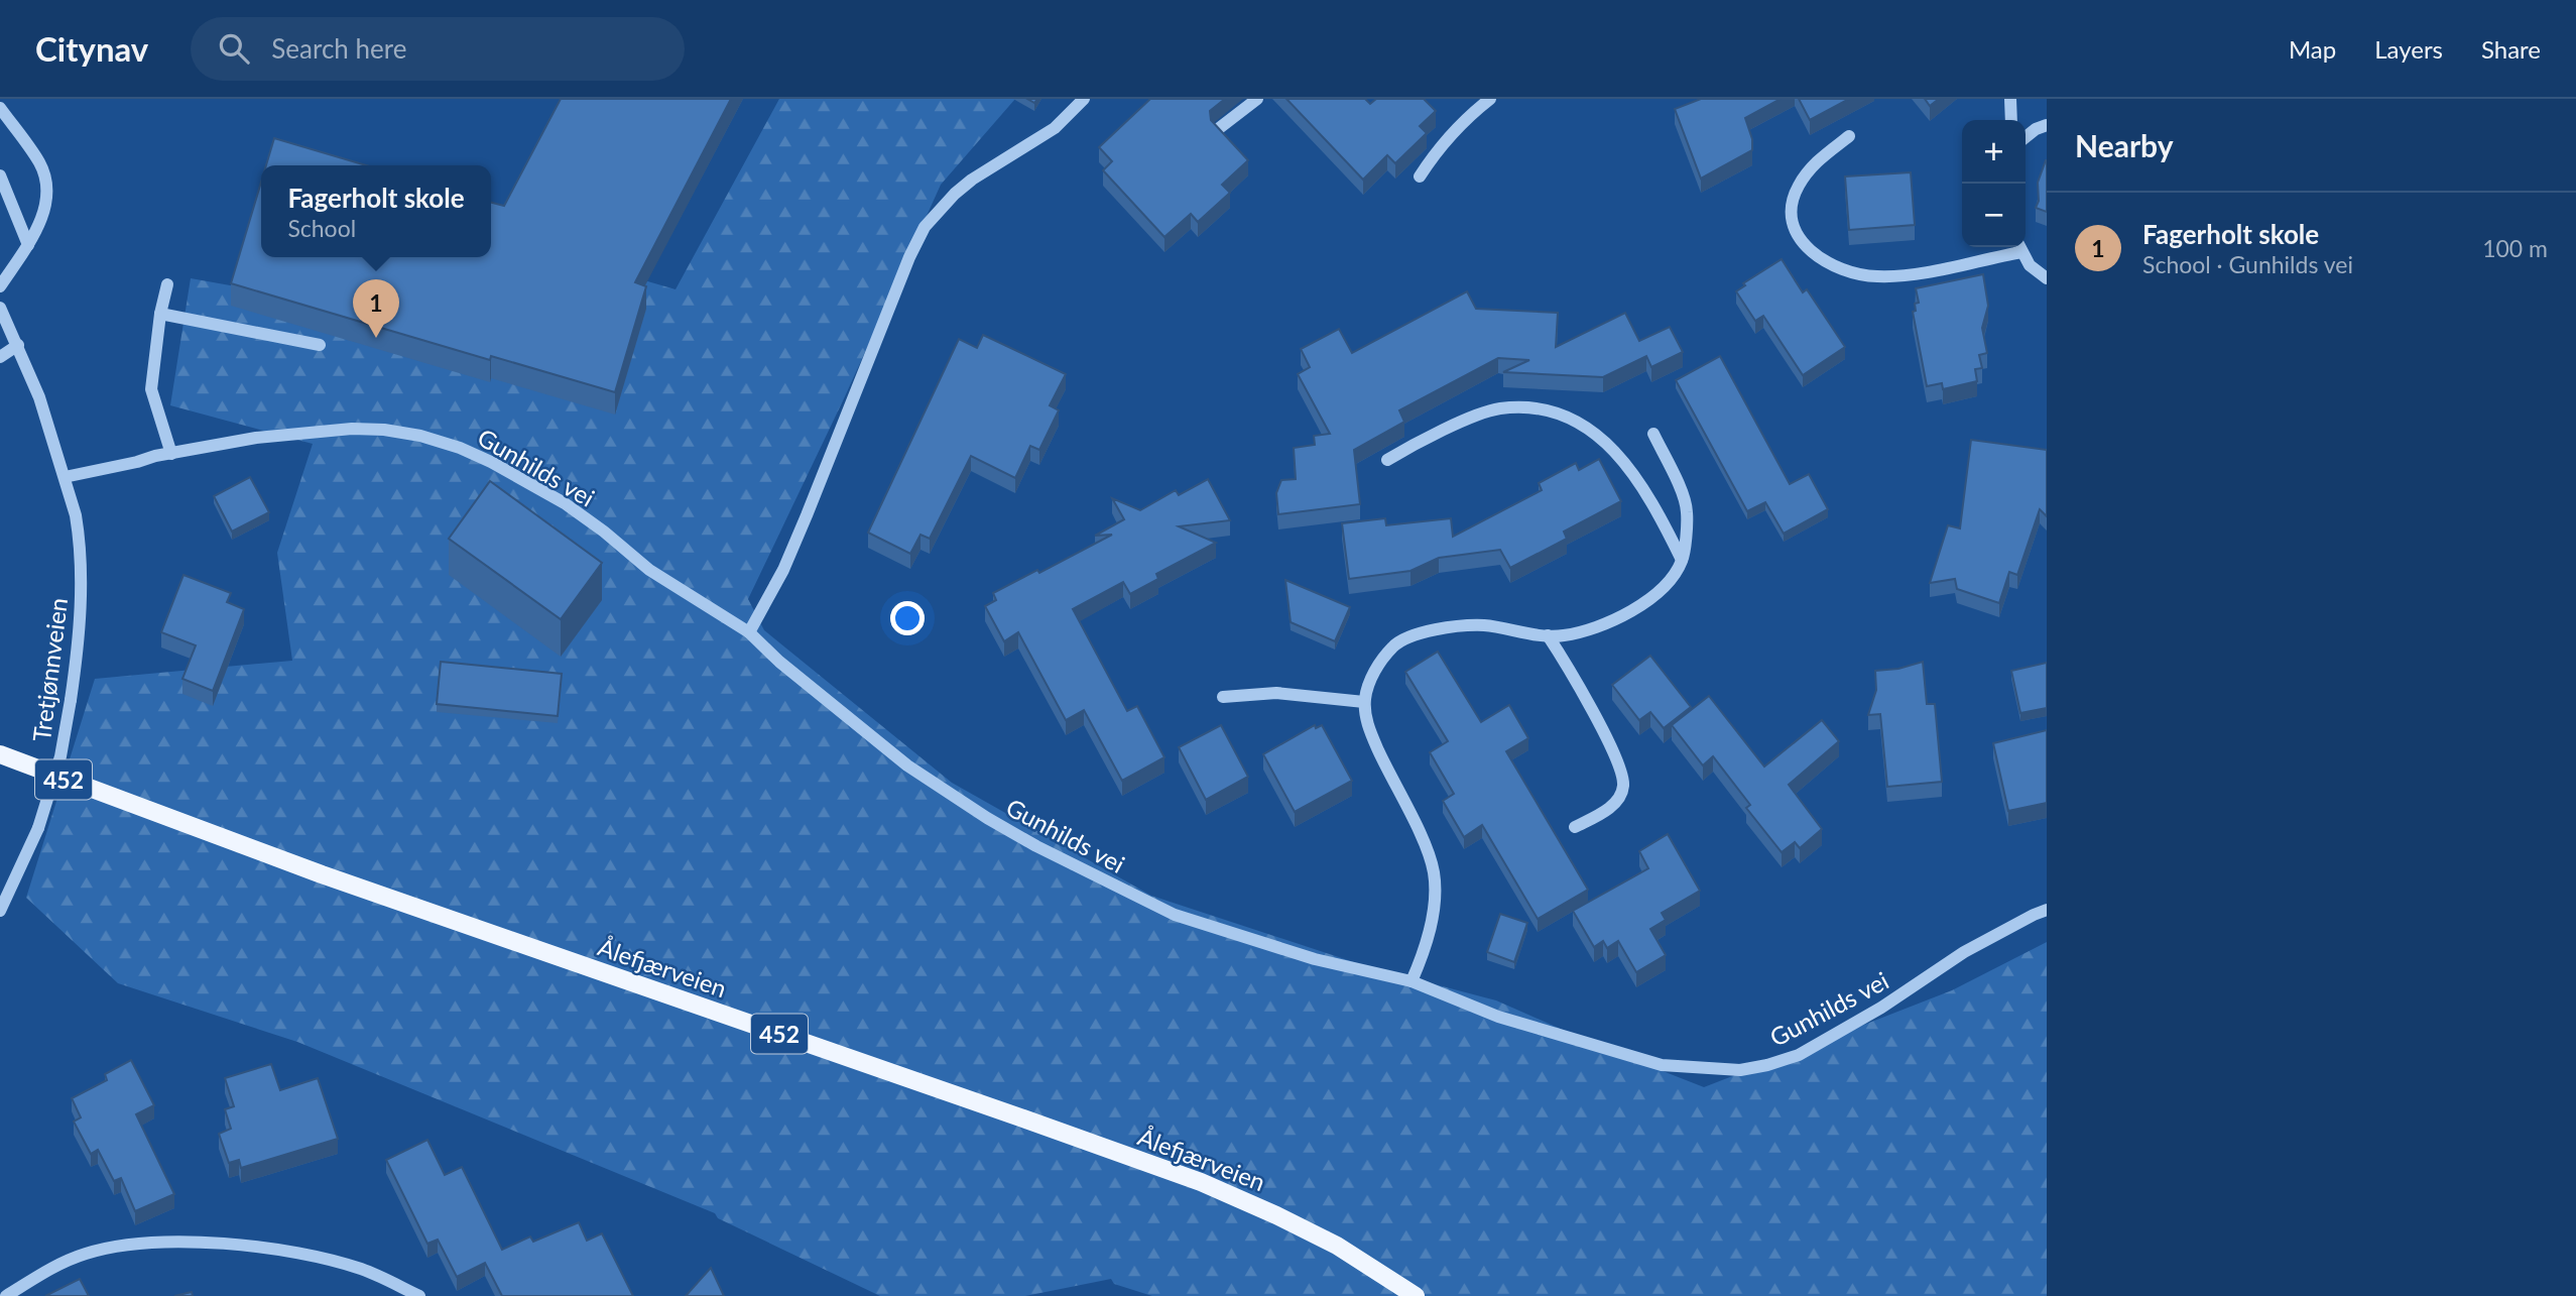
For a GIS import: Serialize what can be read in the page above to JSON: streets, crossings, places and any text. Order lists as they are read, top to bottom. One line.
{"streets":{"main road":["452","Ålefjærveien"],"street":["Gunhilds vei","Tretjønnveien"]},"crossings":[["Gunhilds vei","Tretjønnveien"]],"page":{"header":"Citynav","search":"Search here","nav":["Map","Layers","Share"],"heading":"Nearby","map_buttons":["+","−"],"popup":["Fagerholt skole","School"],"list":[{"mark":"1","name":"Fagerholt skole","note":"School · Gunhilds vei","value":"100 m"}],"pins":"1"}}
